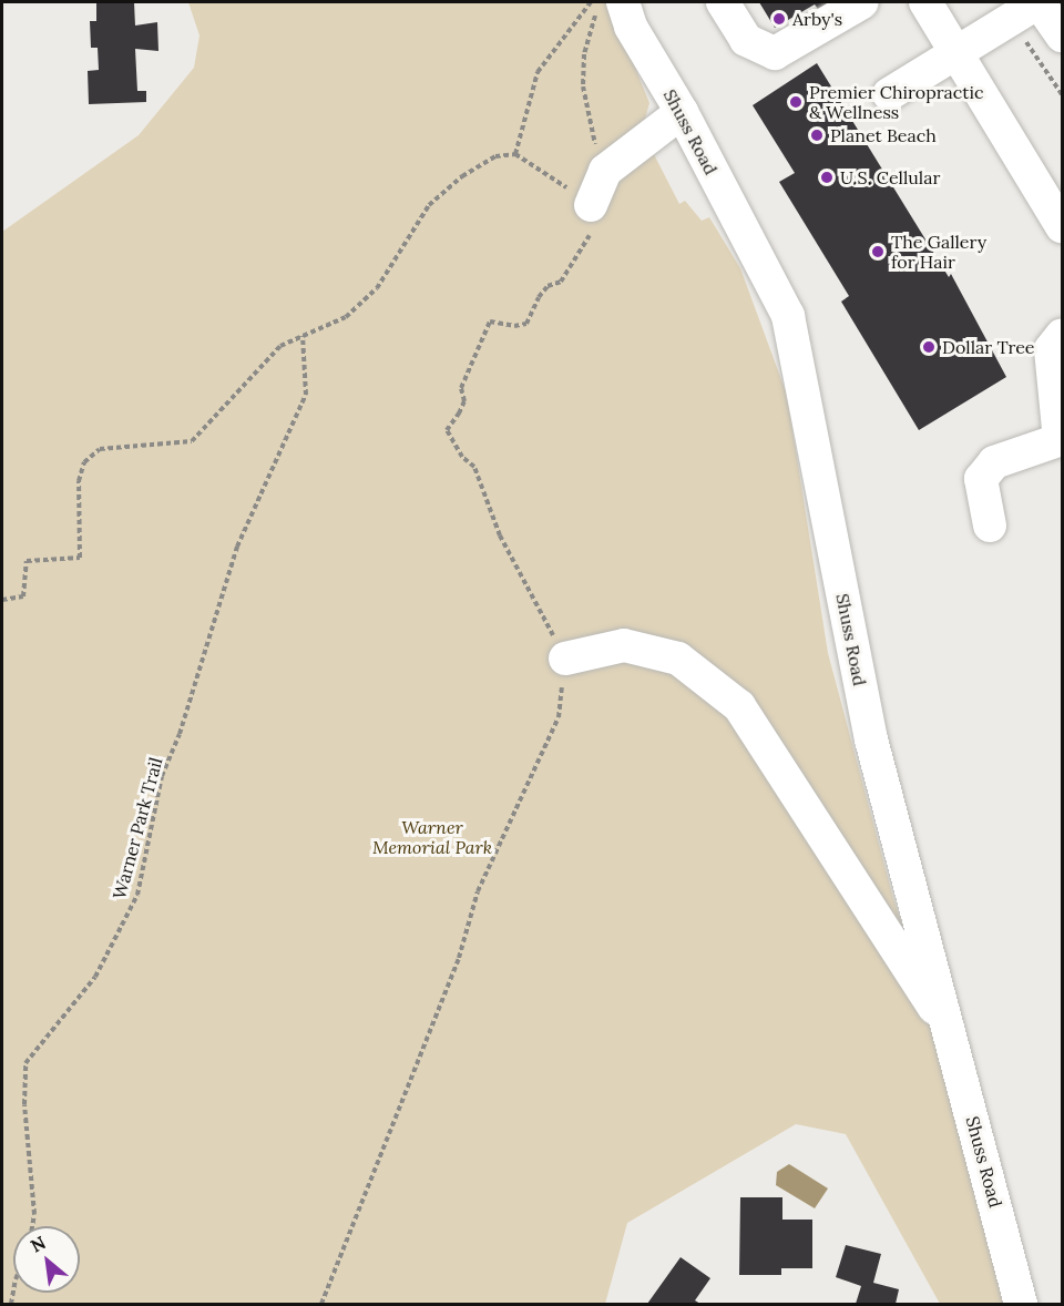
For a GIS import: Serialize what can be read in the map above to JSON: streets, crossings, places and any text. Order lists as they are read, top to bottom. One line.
{"streets":{"street":["Shuss Road"],"path":["Warner Park Trail"]},"parks":["Warner Memorial Park"],"places":["Arby's","Premier Chiropractic & Wellness","Planet Beach","U.S. Cellular","The Gallery for Hair","Dollar Tree"],"north":"top left"}
